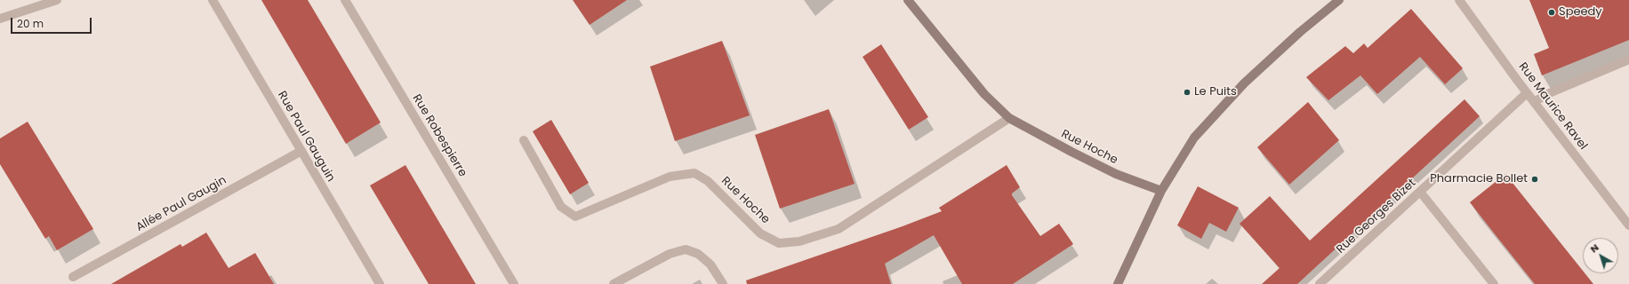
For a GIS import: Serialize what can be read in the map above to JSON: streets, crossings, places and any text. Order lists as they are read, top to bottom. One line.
{"streets":{"street":["Rue Maurice Ravel","Rue Robespierre","Rue Paul Gauguin","Rue Hoche","Allée Paul Gaugin","Rue Georges Bizet"]},"crossings":[["Rue Maurice Ravel","Rue Georges Bizet"],["Rue Paul Gauguin","Allée Paul Gaugin"]],"places":["Speedy","Le Puits","Pharmacie Bollet"],"scale_bar":"20 m","north":"top left"}
